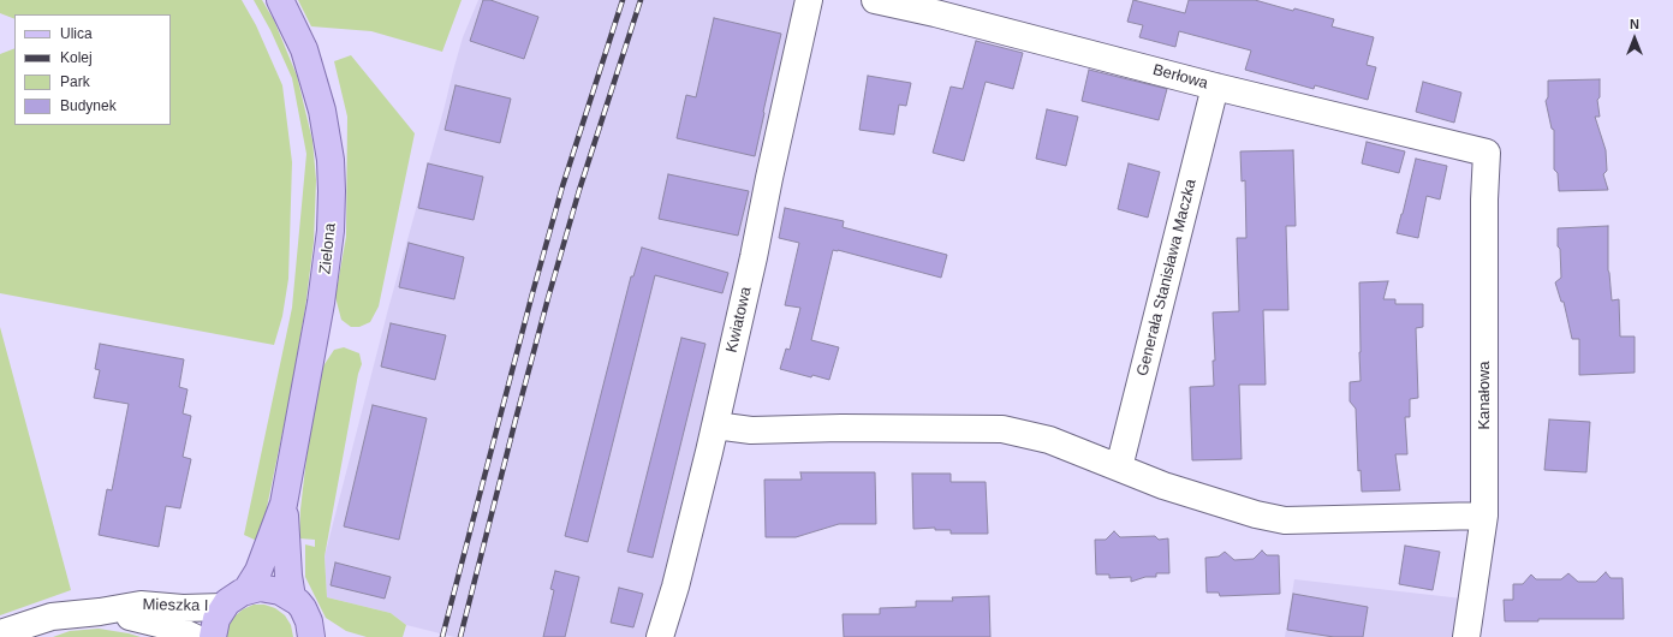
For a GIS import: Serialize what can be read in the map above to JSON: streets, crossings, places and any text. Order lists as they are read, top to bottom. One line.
{"streets":{"main road":["Zielona"],"street":["Berłowa","Generała Stanisława Maczka","Kwiatowa","Kanałowa","Mieszka I"]},"crossings":[["Berłowa","Generała Stanisława Maczka"],["Berłowa","Kanałowa"]],"legend":["Ulica","Kolej","Park","Budynek"],"north":"top"}
